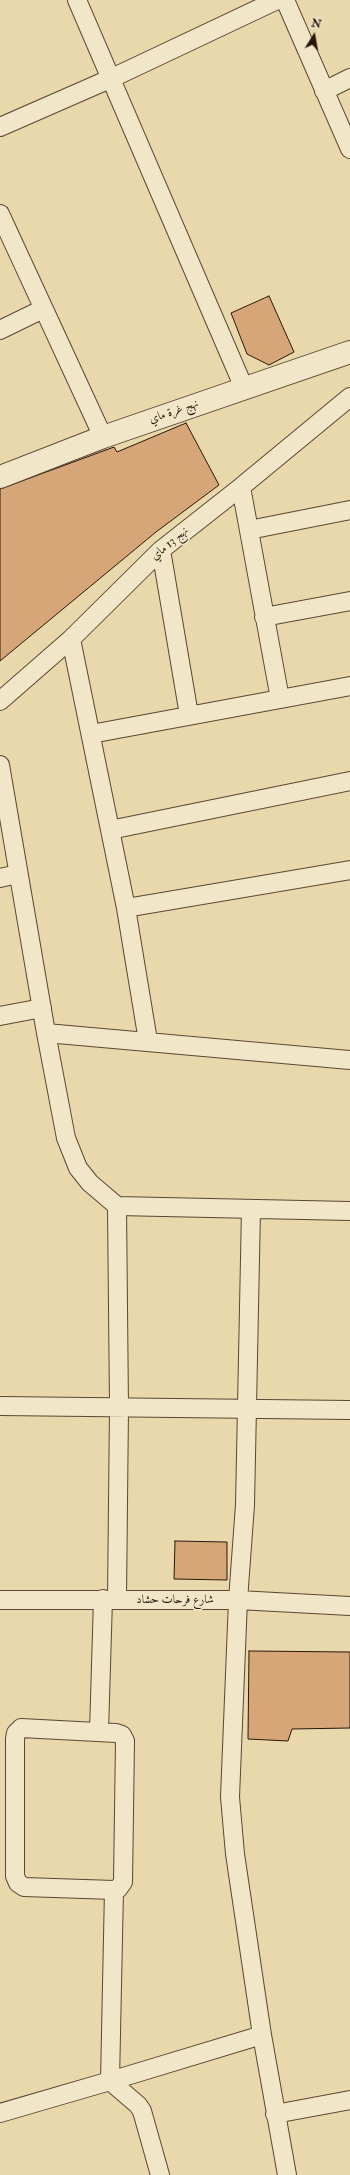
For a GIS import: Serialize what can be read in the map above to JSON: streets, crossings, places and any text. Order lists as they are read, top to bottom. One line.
{"streets":{"street":["نهج غرة ماي","نهج 13 ماي","شارع فرحات حشاد"]},"north":"top"}
